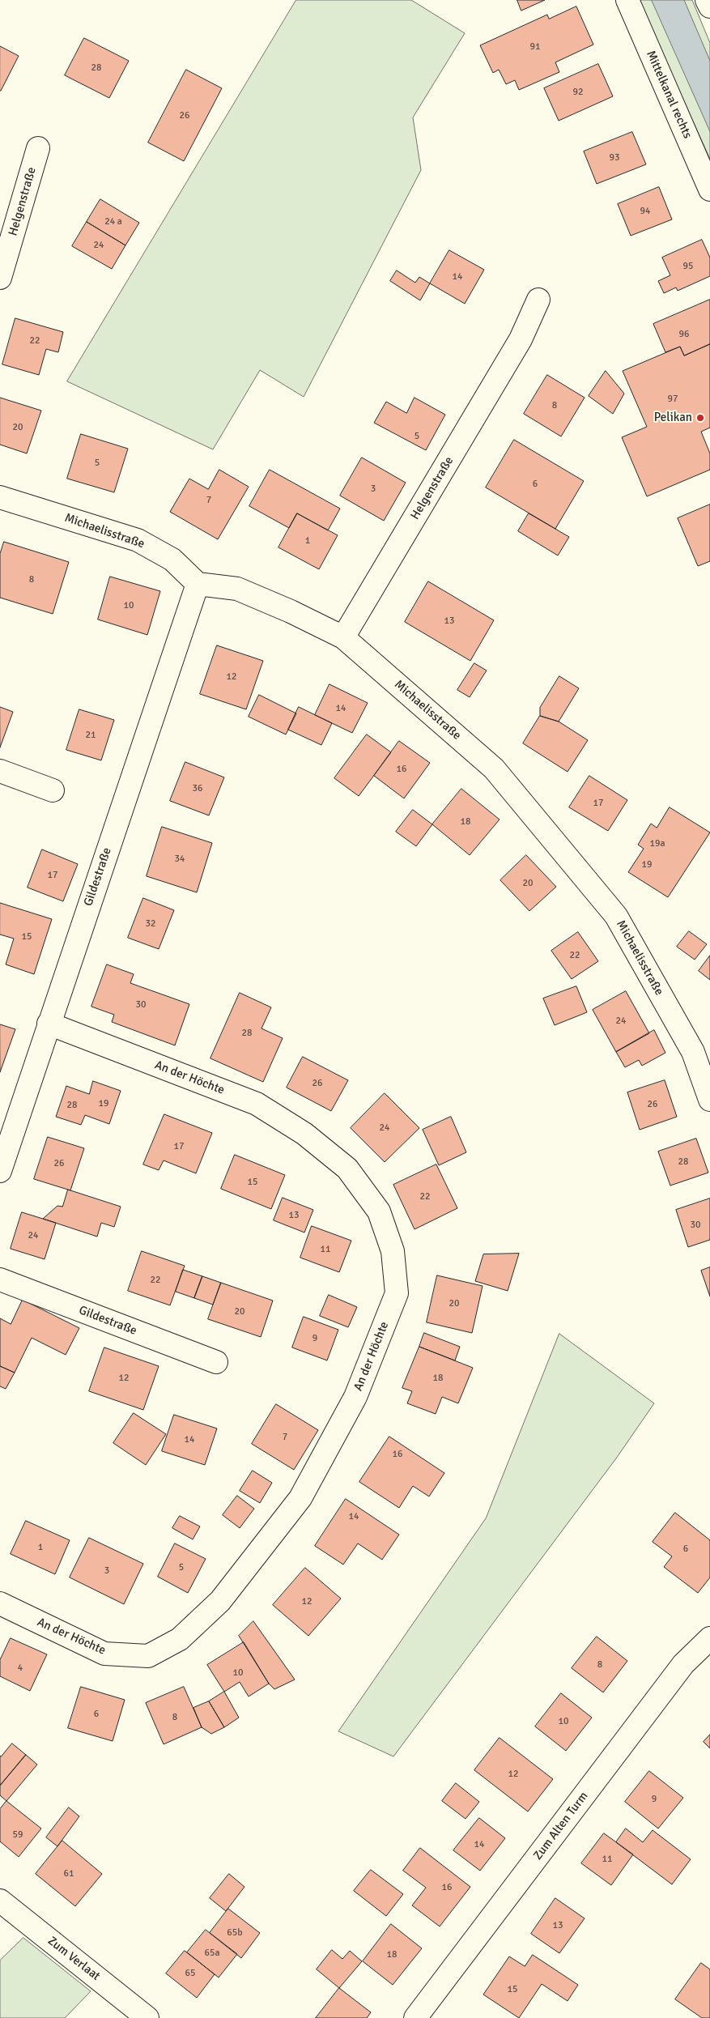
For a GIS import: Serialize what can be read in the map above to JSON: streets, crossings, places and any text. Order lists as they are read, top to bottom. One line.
{"streets":{"street":["Mittelkanal rechts","Helgenstraße","Michaelisstraße","Gildestraße","An der Höchte","Zum Alten Turm","Zum Verlaat"]},"crossings":[["Helgenstraße","Michaelisstraße"],["Michaelisstraße","Gildestraße"],["Gildestraße","An der Höchte"]],"places":["Pelikan"],"house_numbers":["91","28","92","26","93","94","24 a","24","95","14","96","22","97","8","20","5","5","6","3","7","1","8","10","13","12","14","21","16","36","17","18","19a","34","19","17","20","32","15","22","30","24","28","26","19","26","28","24","17","28","26","15","22","13","30","24","11","22","20","20","9","12","18","7","14","16","14","1","6","5","3","12","8","4","10","6","8","10","12","9","59","14","11","61","16","13","65b","65a","18","65","15"]}
